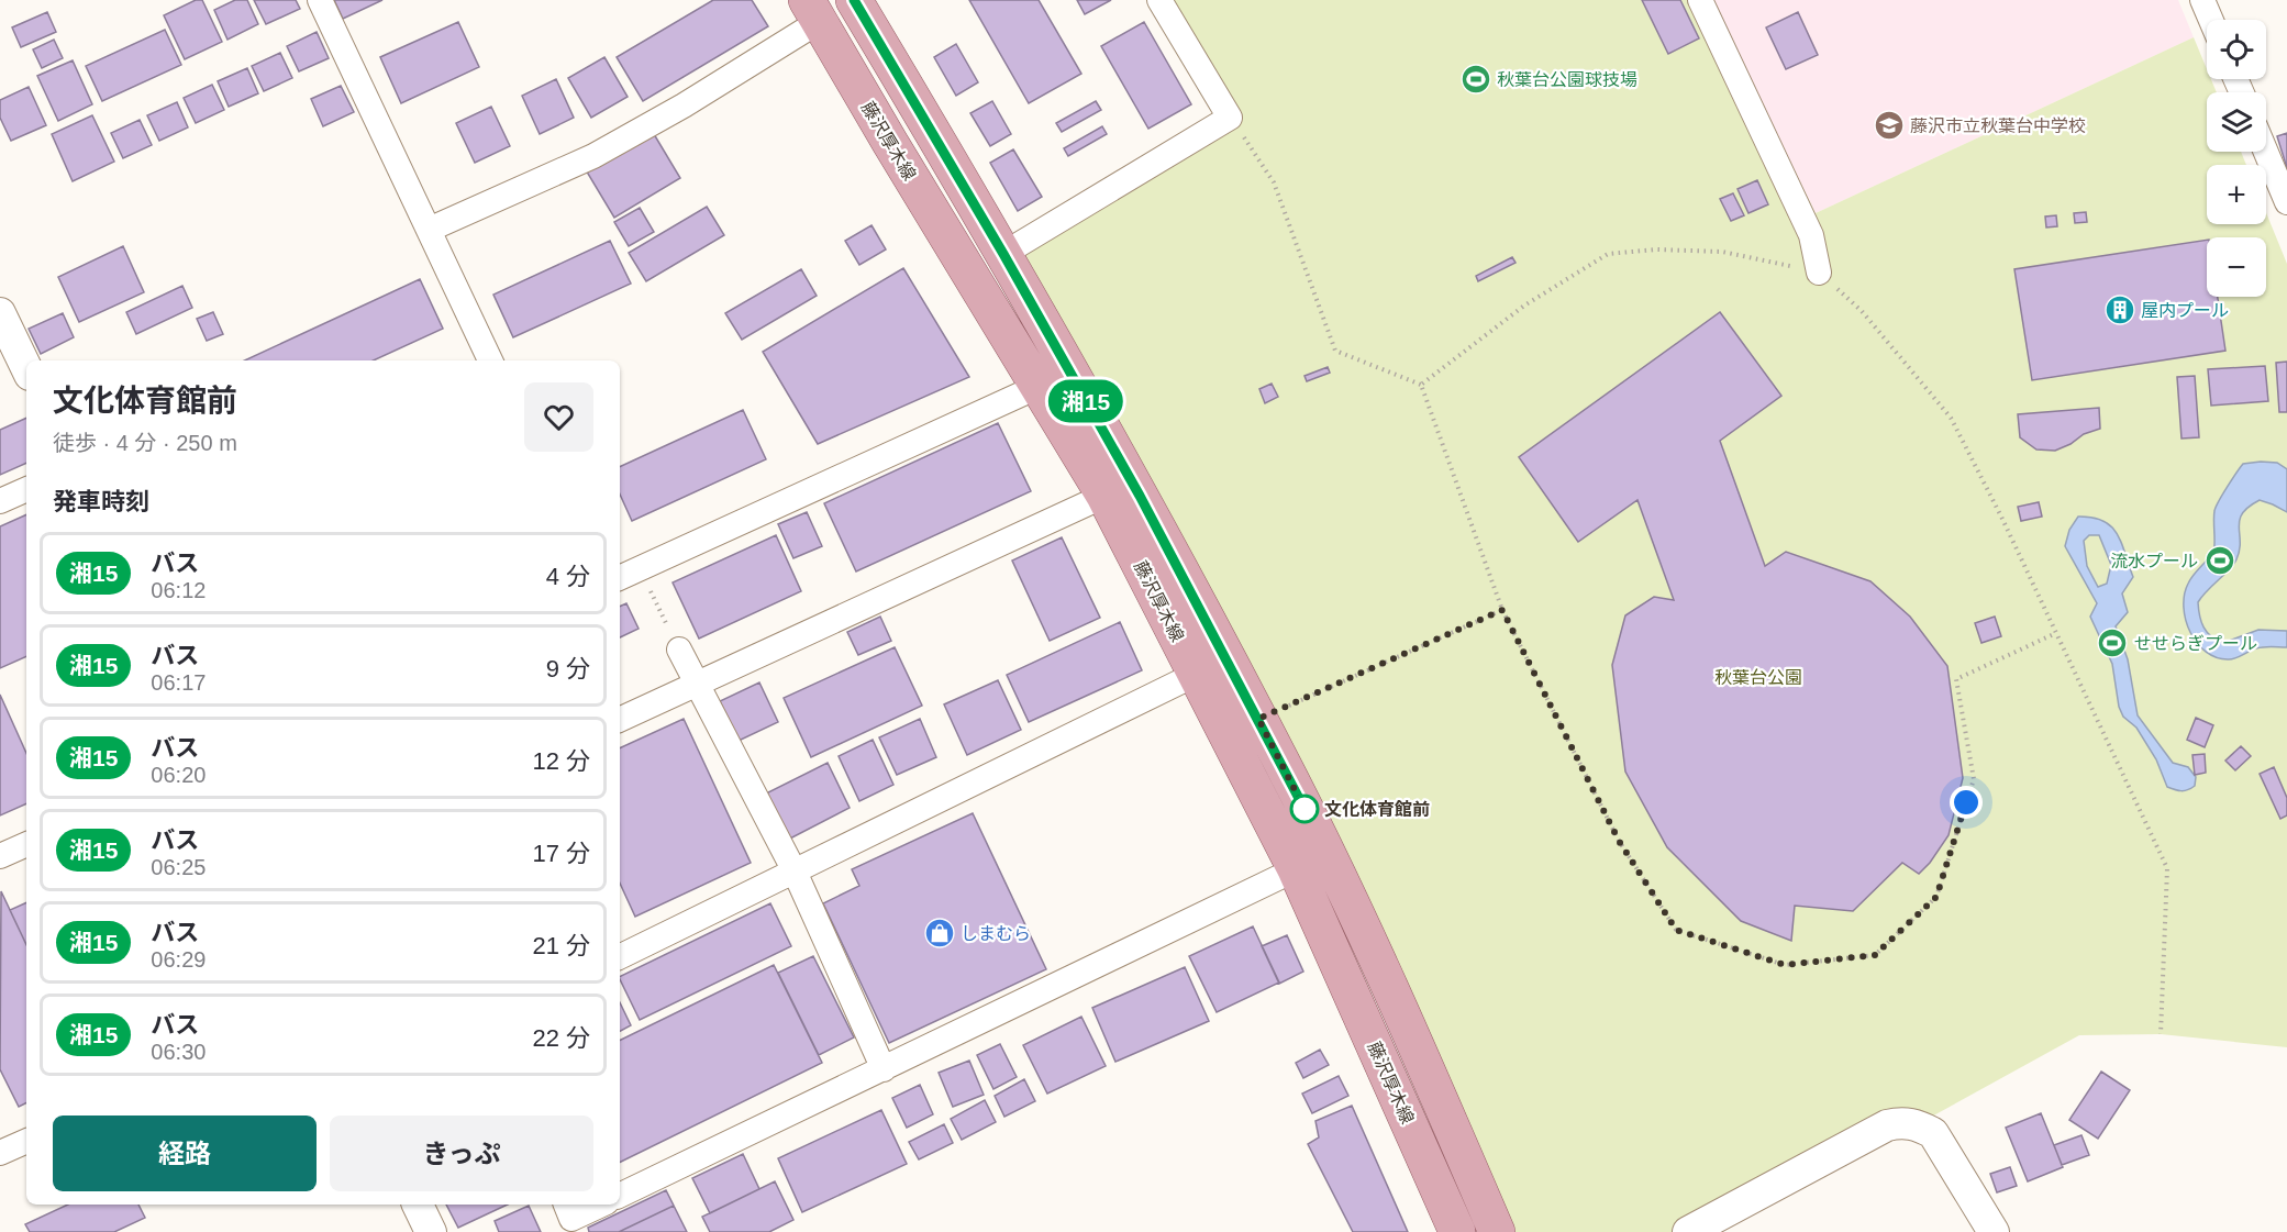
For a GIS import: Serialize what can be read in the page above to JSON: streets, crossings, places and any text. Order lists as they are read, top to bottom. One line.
{"streets":{"main road":["藤沢厚木線"]},"parks":["秋葉台公園"],"places":{"sports":["秋葉台公園球技場","流水プール","せせらぎプール"],"school or university":["藤沢市立秋葉台中学校"],"building":["屋内プール"],"other":["文化体育館前"],"shop":["しまむら"]},"lines":["bus line 湘15"],"page":{"on_map":"湘15","map_buttons":["+","−"],"heading":[["文化体育館前","徒歩 · 4 分 · 250 m"],"発車時刻"],"list":[{"mark":"湘15","name":"バス","note":"06:12","value":"4 分"},{"mark":"湘15","name":"バス","note":"06:17","value":"9 分"},{"mark":"湘15","name":"バス","note":"06:20","value":"12 分"},{"mark":"湘15","name":"バス","note":"06:25","value":"17 分"},{"mark":"湘15","name":"バス","note":"06:29","value":"21 分"},{"mark":"湘15","name":"バス","note":"06:30","value":"22 分"}],"buttons":["経路","きっぷ"]}}
